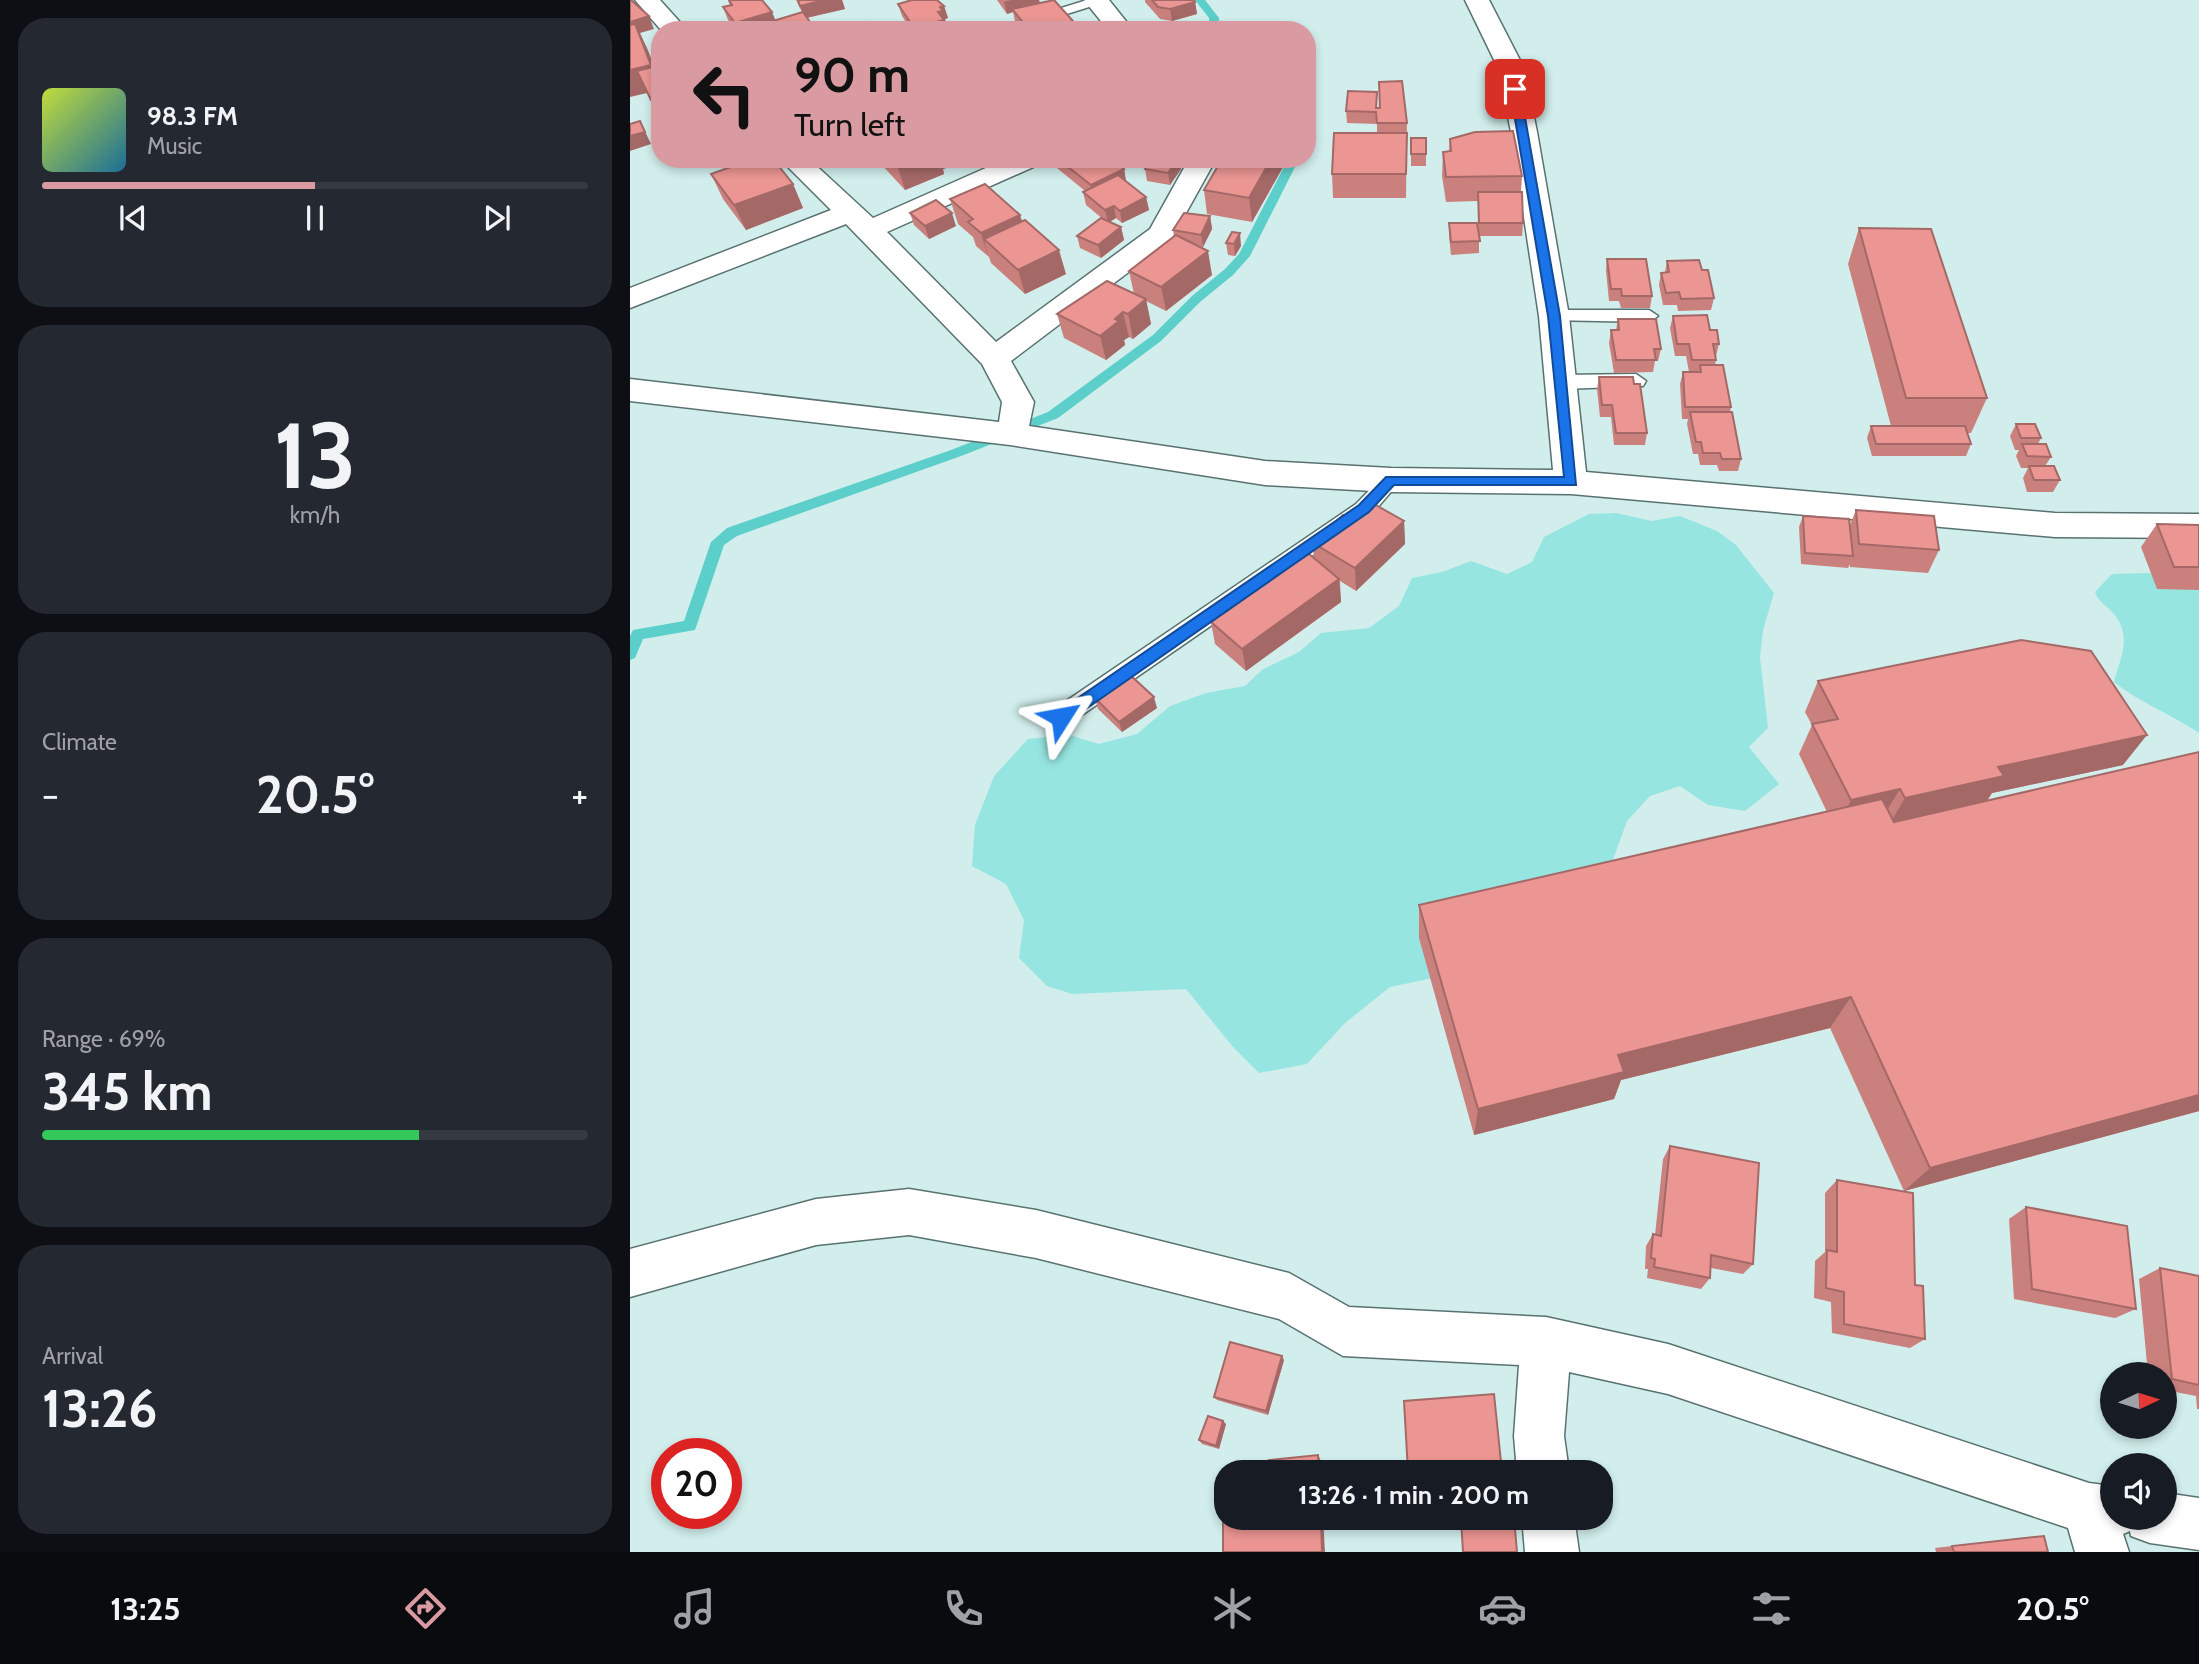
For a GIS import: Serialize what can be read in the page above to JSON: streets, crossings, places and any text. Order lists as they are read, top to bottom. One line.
{"north":"right","page":{"turn":["90 m","Turn left"],"song":["98.3 FM","Music"],"tile":[["13","km/h"],"Climate",["Range · 69%","345 km"],["Arrival","13:26"]],"heat":["−","20.5°","+"],"limit":"20","trip":"13:26 · 1 min · 200 m","tabs":["13:25","20.5°"]}}
